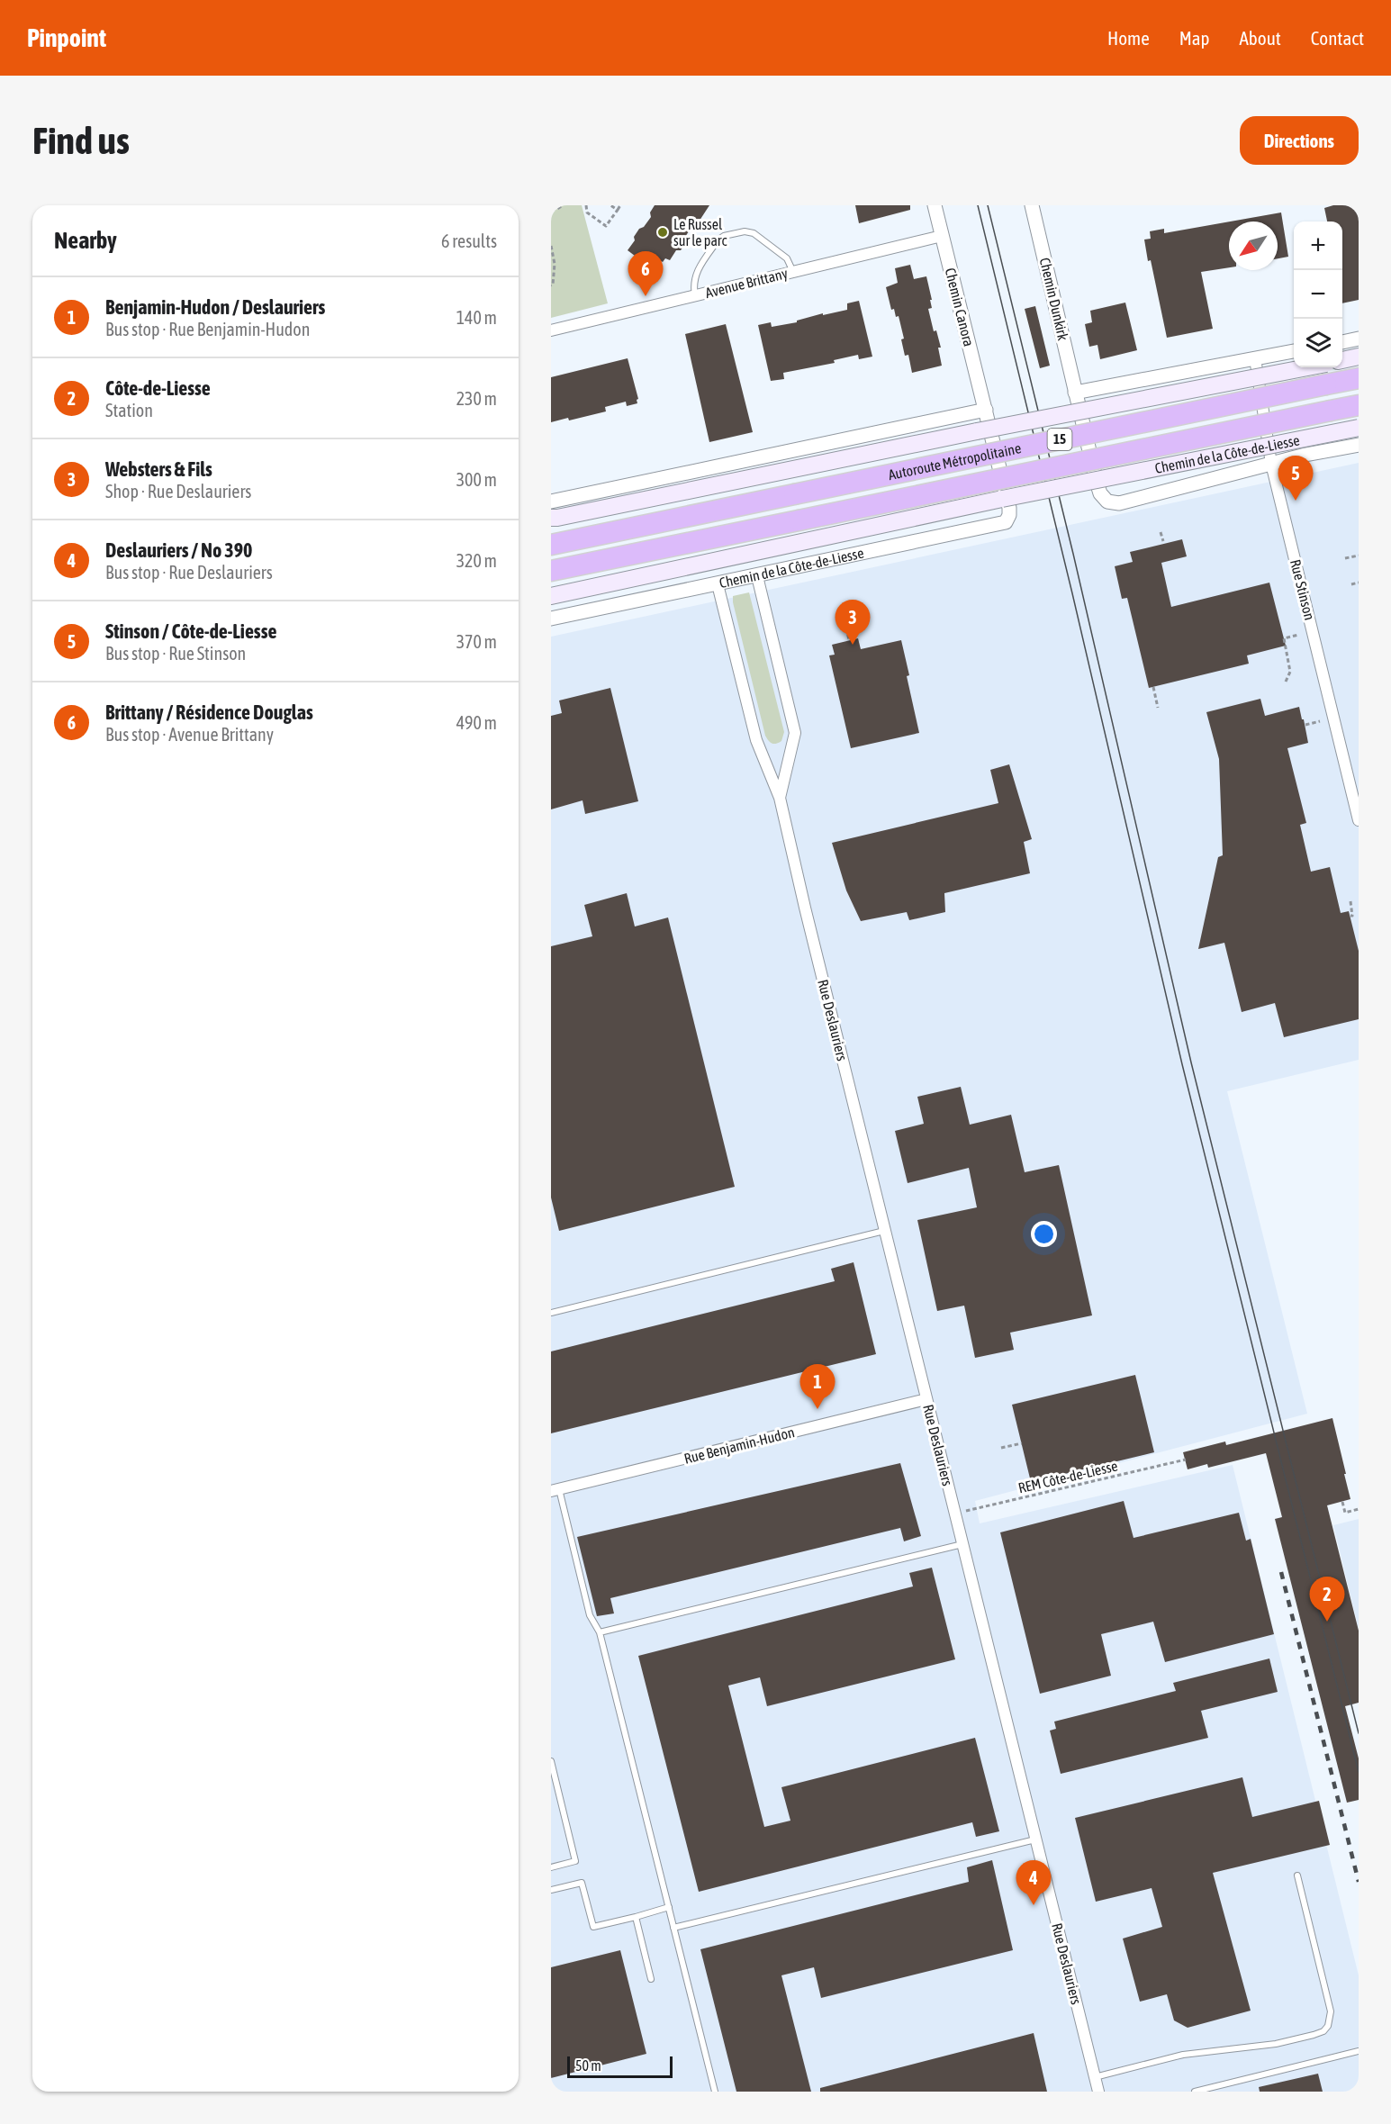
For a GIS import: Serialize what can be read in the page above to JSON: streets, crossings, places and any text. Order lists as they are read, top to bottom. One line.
{"streets":{"highway":["15","Autoroute Métropolitaine"],"main road":["Chemin de la Côte-de-Liesse"],"street":["Avenue Brittany","Chemin Dunkirk","Chemin Canora","Rue Stinson","Rue Deslauriers","Rue Benjamin-Hudon"],"path":["REM Côte-de-Liesse"]},"crossings":[["Avenue Brittany","Chemin Canora"],["Chemin Dunkirk","Chemin de la Côte-de-Liesse"],["Chemin Canora","Chemin de la Côte-de-Liesse"],["Chemin de la Côte-de-Liesse","Rue Stinson"],["Chemin de la Côte-de-Liesse","Rue Deslauriers"],["Rue Deslauriers","Rue Benjamin-Hudon"],["Rue Deslauriers","REM Côte-de-Liesse"]],"places":["Le Russel sur le parc"],"scale_bar":"50 m","north":"bottom left","page":{"header":"Pinpoint","nav":["Home","Map","About","Contact"],"buttons":"Directions","title":"Find us","heading":["Nearby","6 results"],"map_buttons":["+","−"],"pins":["6","5","3","1","2","4"],"list":[{"mark":"1","name":"Benjamin-Hudon / Deslauriers","note":"Bus stop · Rue Benjamin-Hudon","value":"140 m"},{"mark":"2","name":"Côte-de-Liesse","note":"Station","value":"230 m"},{"mark":"3","name":"Websters & Fils","note":"Shop · Rue Deslauriers","value":"300 m"},{"mark":"4","name":"Deslauriers / No 390","note":"Bus stop · Rue Deslauriers","value":"320 m"},{"mark":"5","name":"Stinson / Côte-de-Liesse","note":"Bus stop · Rue Stinson","value":"370 m"},{"mark":"6","name":"Brittany / Résidence Douglas","note":"Bus stop · Avenue Brittany","value":"490 m"}],"scale":"50 m"}}
